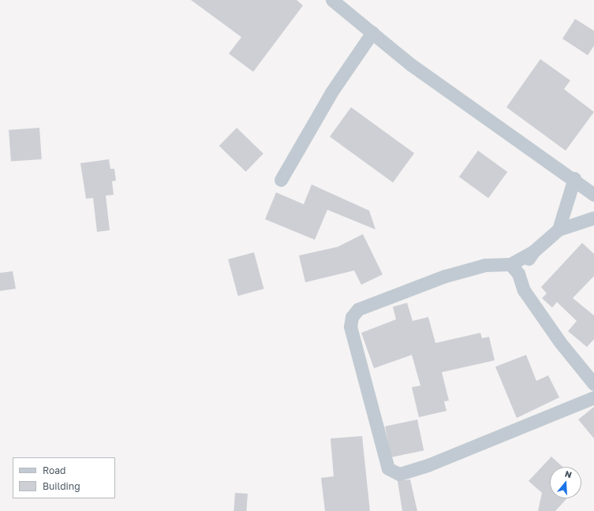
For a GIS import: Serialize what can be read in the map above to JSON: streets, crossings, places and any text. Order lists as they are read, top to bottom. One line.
{"legend":["Road","Building"],"north":"top"}
